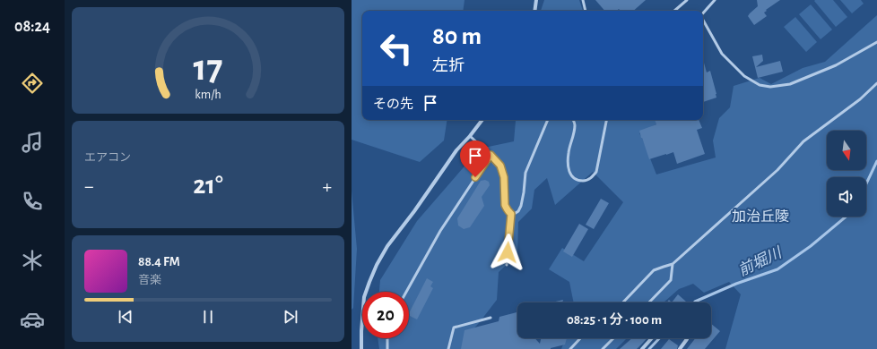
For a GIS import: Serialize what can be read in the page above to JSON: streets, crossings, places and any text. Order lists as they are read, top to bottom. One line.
{"water":["前堀川"],"parks":["加治丘陵"],"north":"bottom","page":{"tabs":"08:24","turn":["80 m","左折"],"then":"その先","tile":"エアコン","heat":["−","21°","+"],"song":["88.4 FM","音楽"],"limit":"20","trip":"08:25 · 1 分 · 100 m","gauge":["17","km/h"]}}
